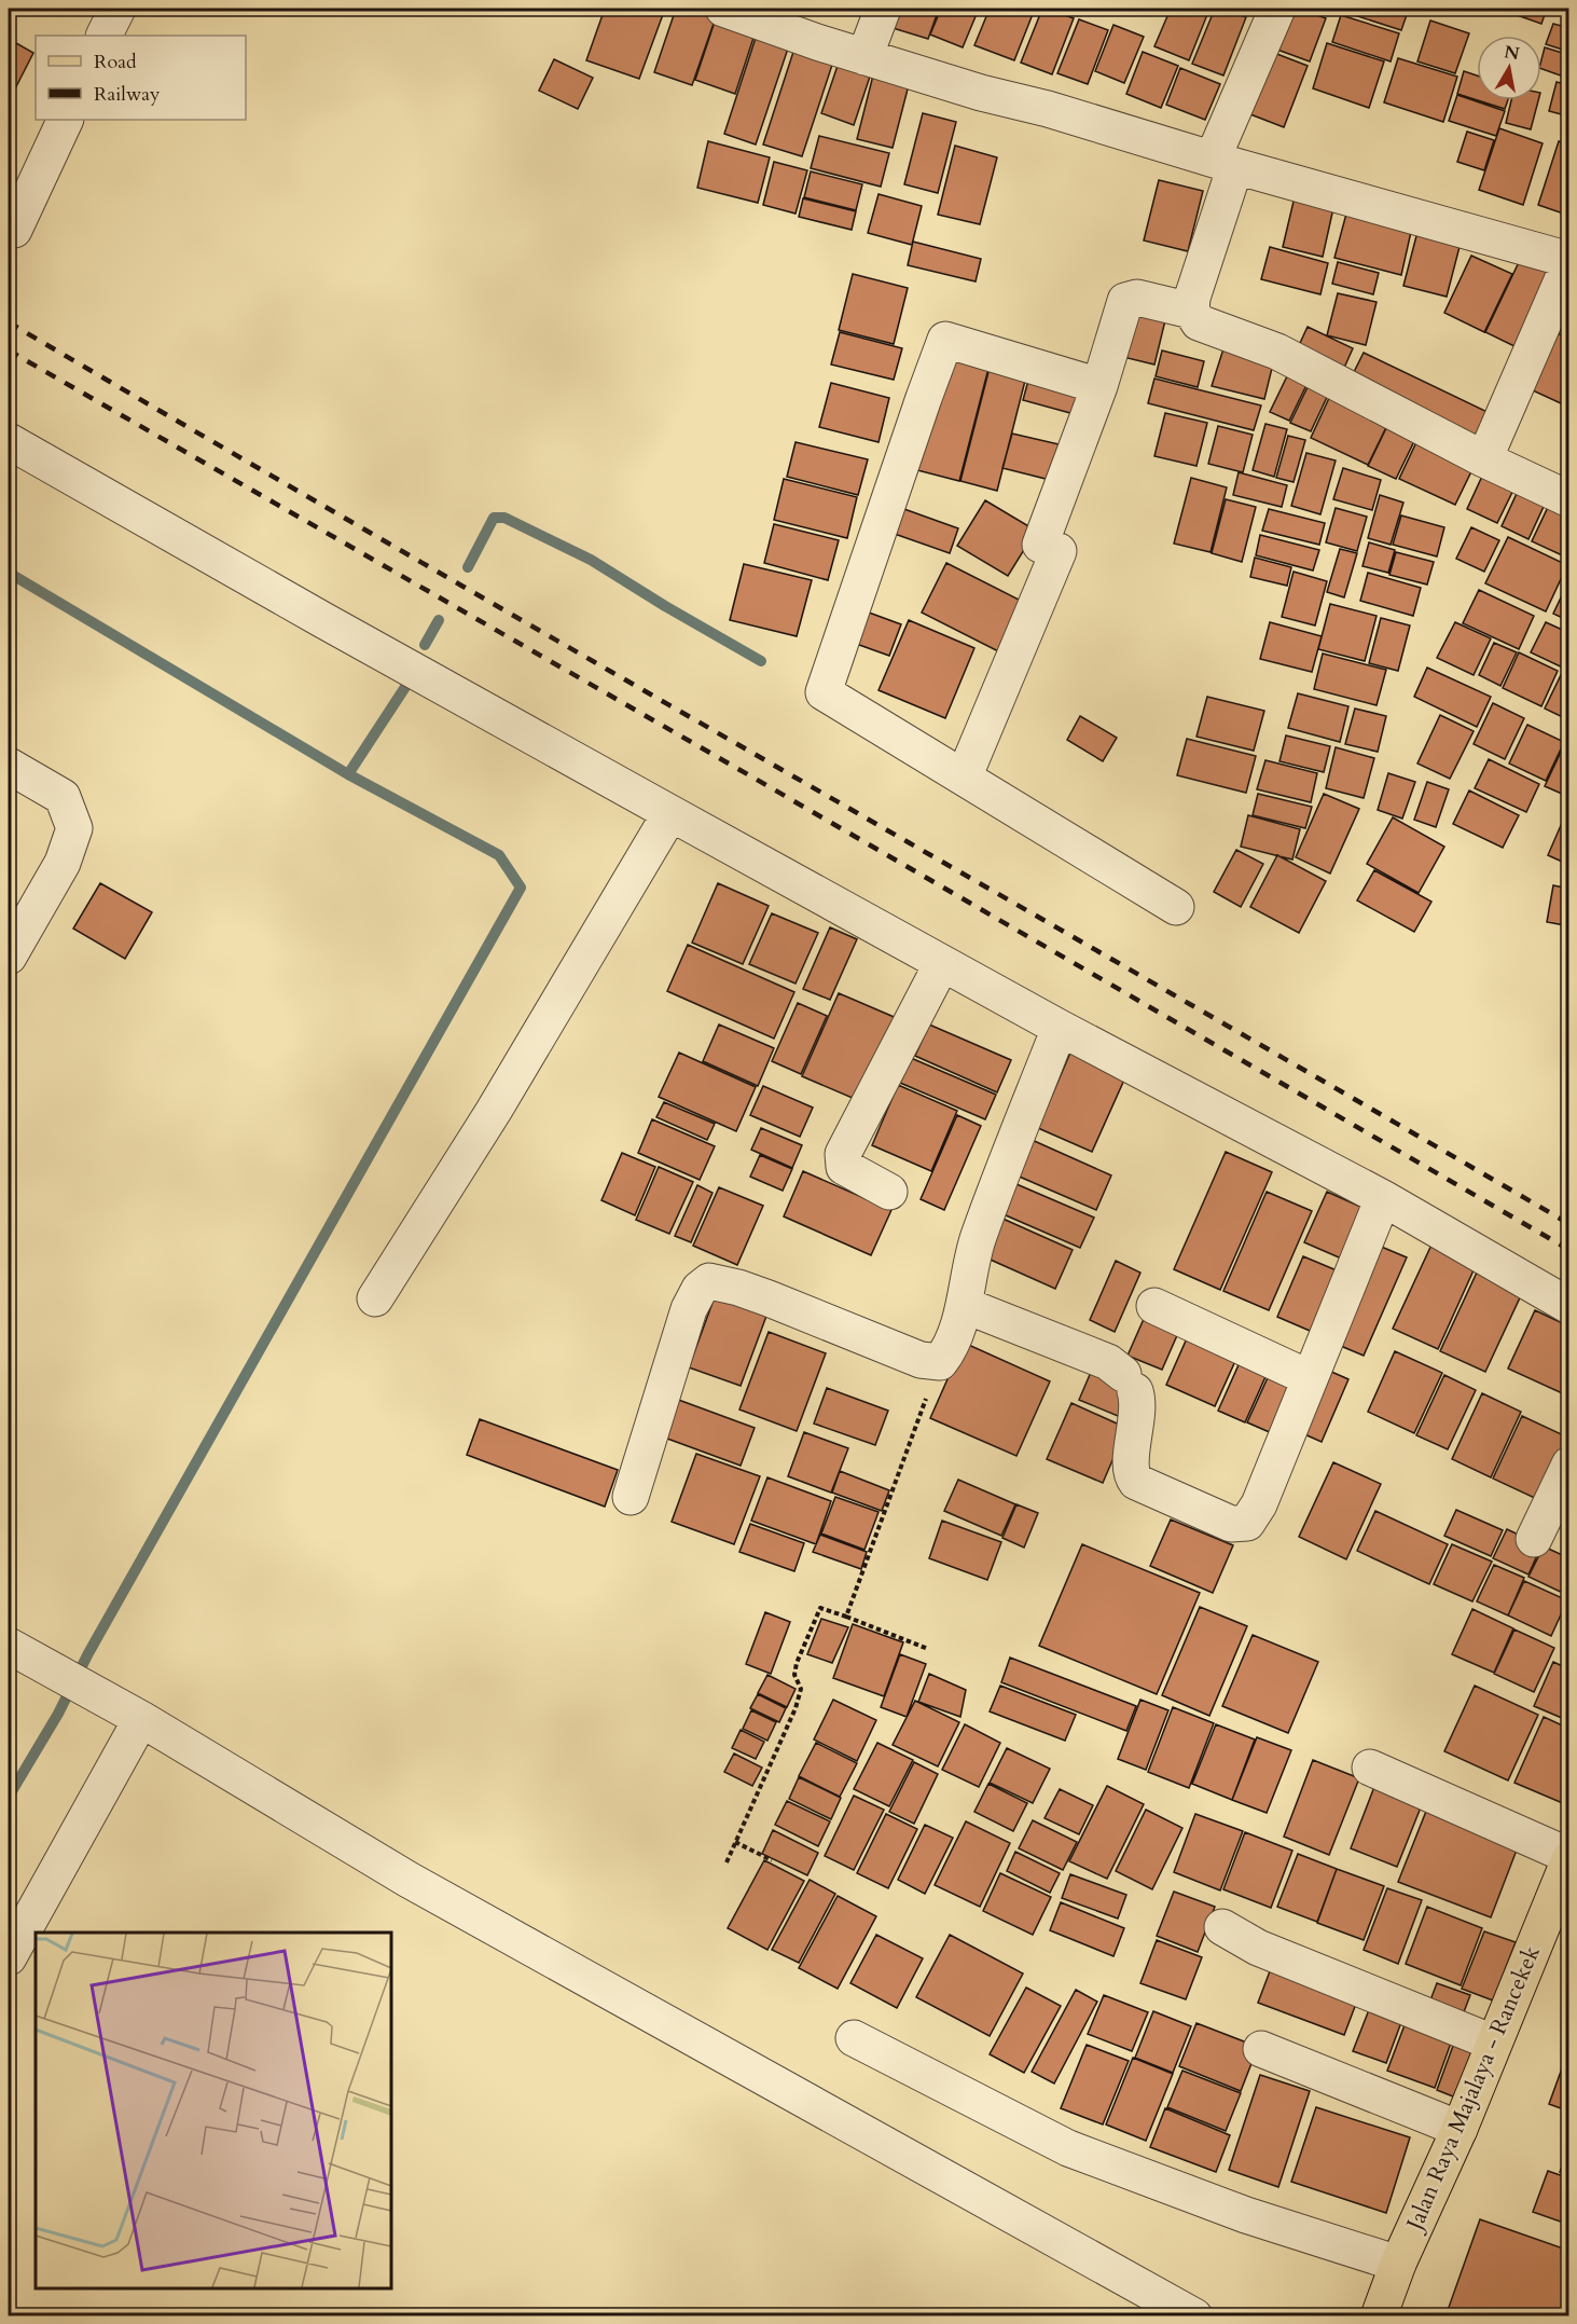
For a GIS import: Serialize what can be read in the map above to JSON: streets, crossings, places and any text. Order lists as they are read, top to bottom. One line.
{"streets":{"main road":["Jalan Raya Majalaya - Rancekek"]},"legend":["Road","Railway"],"north":"top"}
